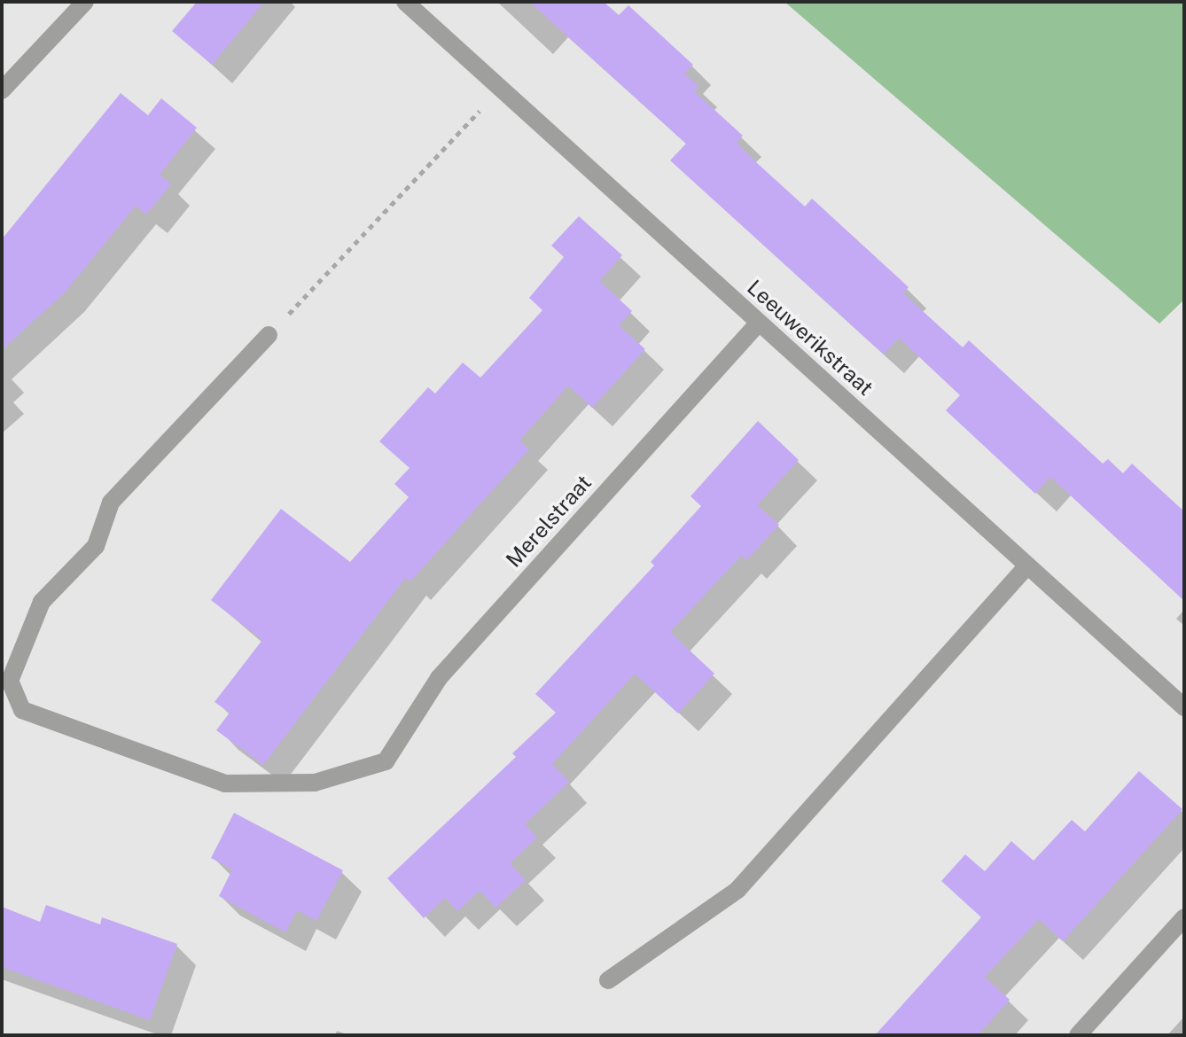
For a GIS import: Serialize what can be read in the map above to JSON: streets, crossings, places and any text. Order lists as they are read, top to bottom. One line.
{"streets":{"street":["Leeuwerikstraat","Merelstraat"]},"crossings":[["Leeuwerikstraat","Merelstraat"]]}
